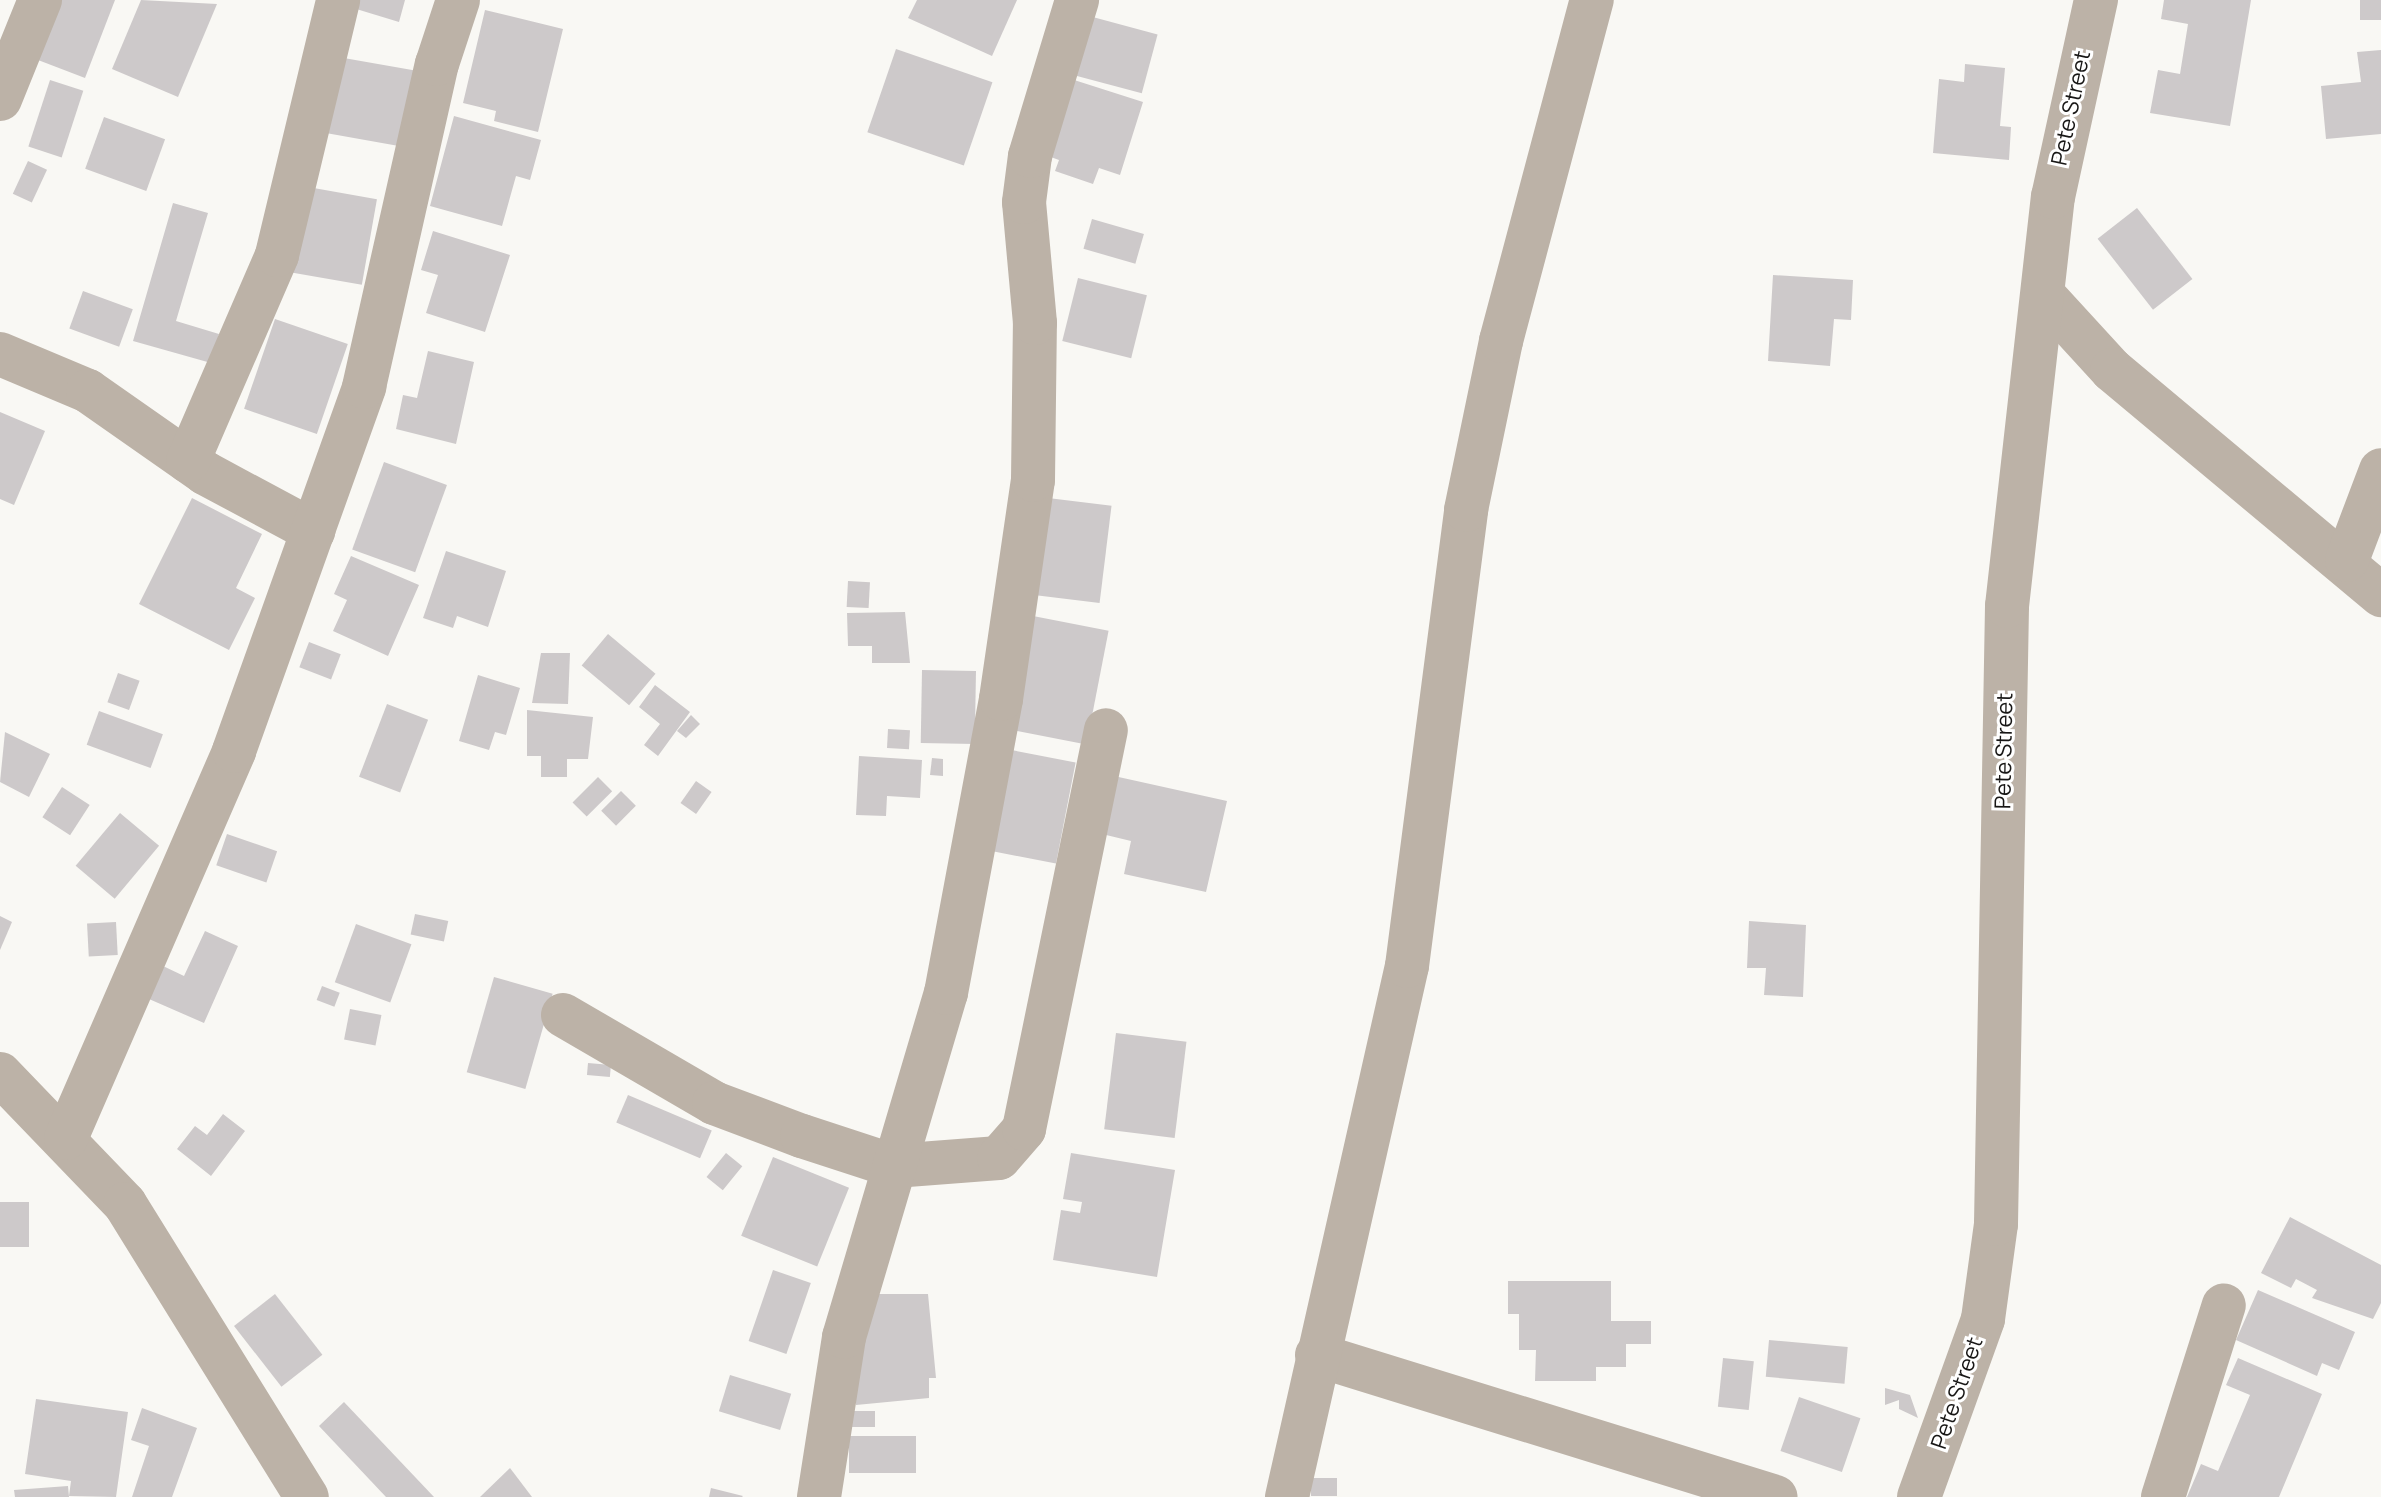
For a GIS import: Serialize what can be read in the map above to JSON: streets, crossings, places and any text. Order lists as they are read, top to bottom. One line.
{"streets":{"street":["Pete Street"]}}
